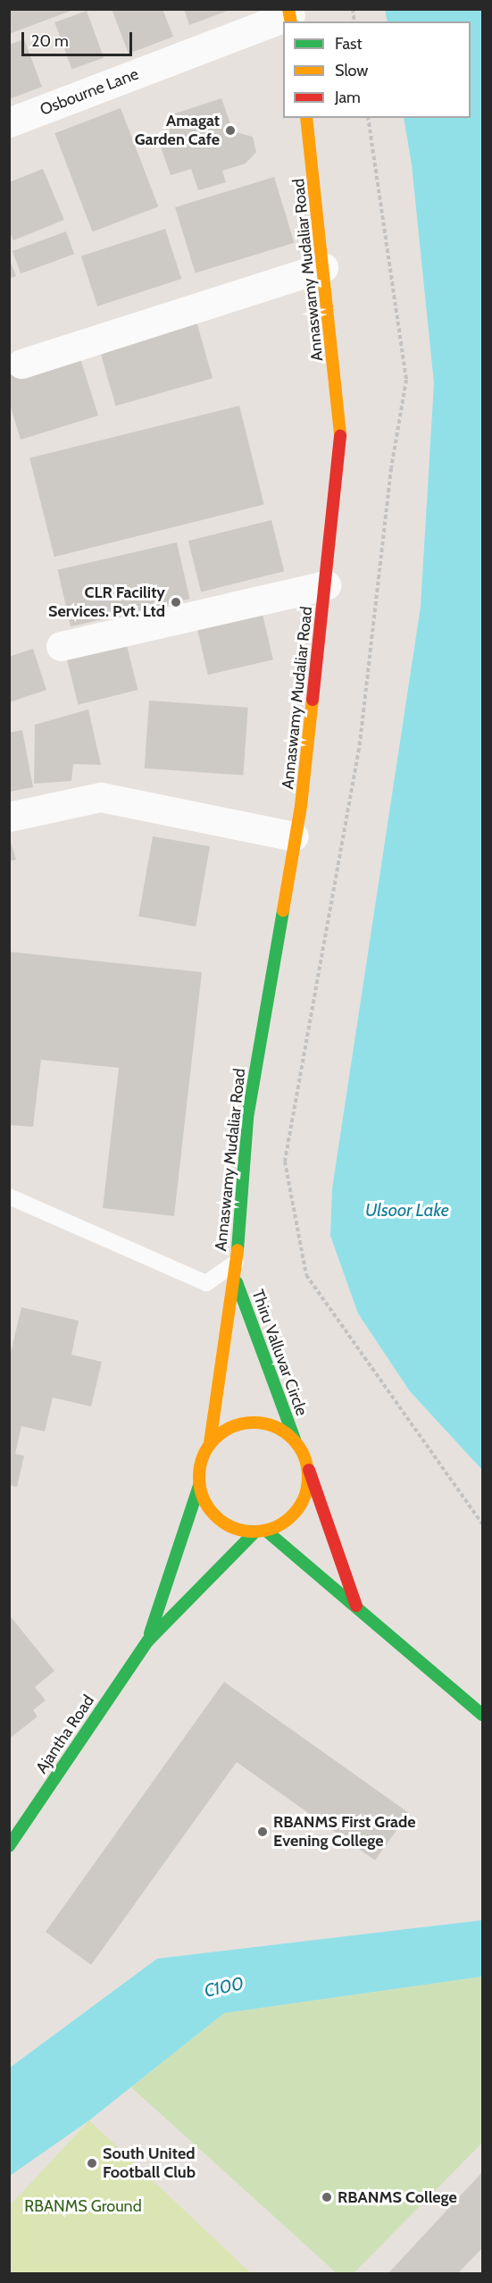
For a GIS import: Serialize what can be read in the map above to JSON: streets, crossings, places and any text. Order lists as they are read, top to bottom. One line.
{"streets":{"street":["Osbourne Lane","Annaswamy Mudaliar Road","Thiru Valluvar Circle","Ajantha Road"]},"crossings":[["Annaswamy Mudaliar Road","Thiru Valluvar Circle"],["Thiru Valluvar Circle","Ajantha Road"]],"water":["Ulsoor Lake","C100"],"parks":["RBANMS Ground"],"places":["Amagat Garden Cafe","CLR Facility Services. Pvt. Ltd","RBANMS First Grade Evening College","South United Football Club","RBANMS College"],"legend":["Fast","Slow","Jam"],"scale_bar":"20 m"}
